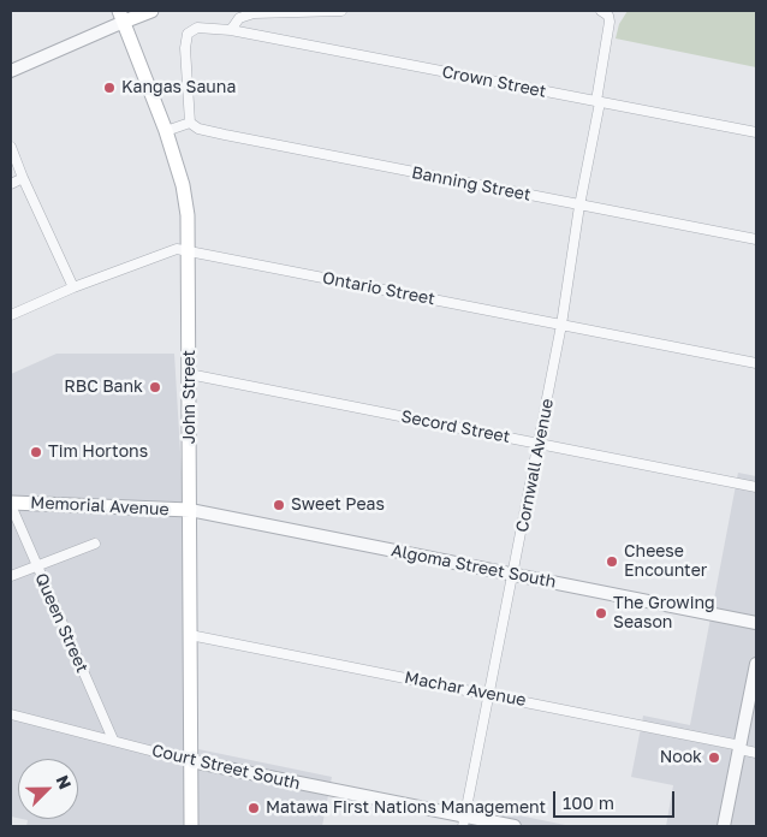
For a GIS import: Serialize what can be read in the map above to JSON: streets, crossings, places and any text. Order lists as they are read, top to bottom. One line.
{"streets":{"main road":["John Street","Memorial Avenue"],"street":["Crown Street","Banning Street","Ontario Street","Secord Street","Cornwall Avenue","Algoma Street South","Queen Street","Machar Avenue","Court Street South"]},"crossings":[["Crown Street","Cornwall Avenue"],["Banning Street","Cornwall Avenue"],["Ontario Street","John Street"],["Ontario Street","Cornwall Avenue"],["John Street","Secord Street"],["John Street","Memorial Avenue"],["John Street","Algoma Street South"],["John Street","Machar Avenue"],["John Street","Court Street South"],["Secord Street","Cornwall Avenue"],["Cornwall Avenue","Algoma Street South"],["Cornwall Avenue","Machar Avenue"],["Cornwall Avenue","Court Street South"],["Memorial Avenue","Algoma Street South"],["Memorial Avenue","Queen Street"],["Queen Street","Court Street South"]],"places":["Kangas Sauna","RBC Bank","Tim Hortons","Sweet Peas","Cheese Encounter","The Growing Season","Nook","Matawa First Nations Management"],"scale_bar":"100 m","north":"top right"}
